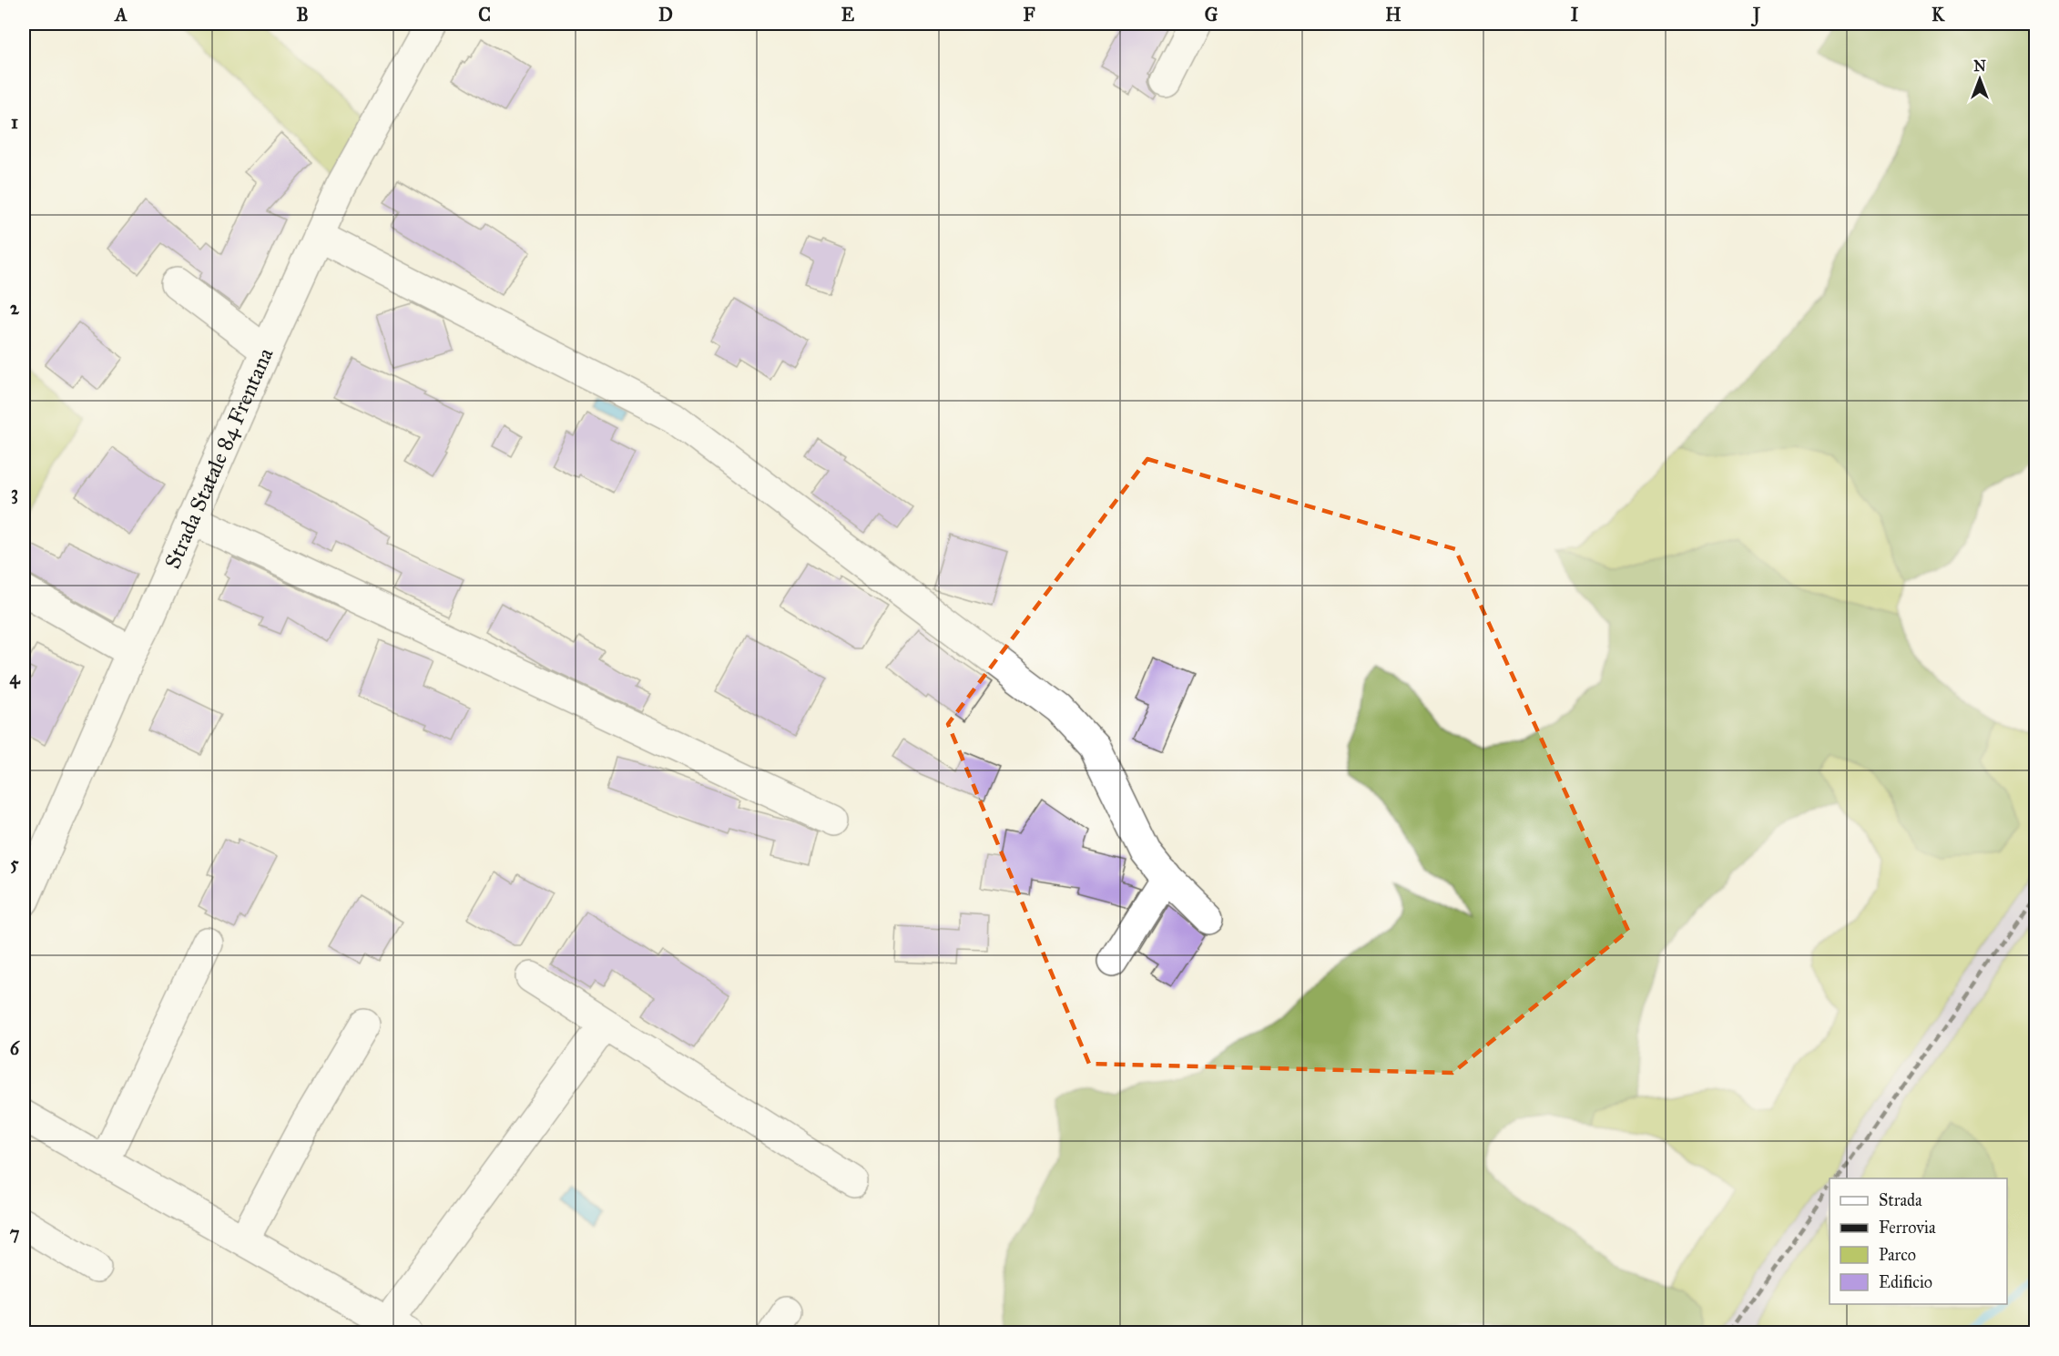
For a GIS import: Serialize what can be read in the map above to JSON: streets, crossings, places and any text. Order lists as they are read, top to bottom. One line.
{"streets":{"street":["Strada Statale 84 Frentana"]},"legend":["Strada","Ferrovia","Parco","Edificio"],"north":"top","grid":{"columns":["A","B","C","D","E","F","G","H","I","J","K"],"rows":["1","2","3","4","5","6","7"]}}
